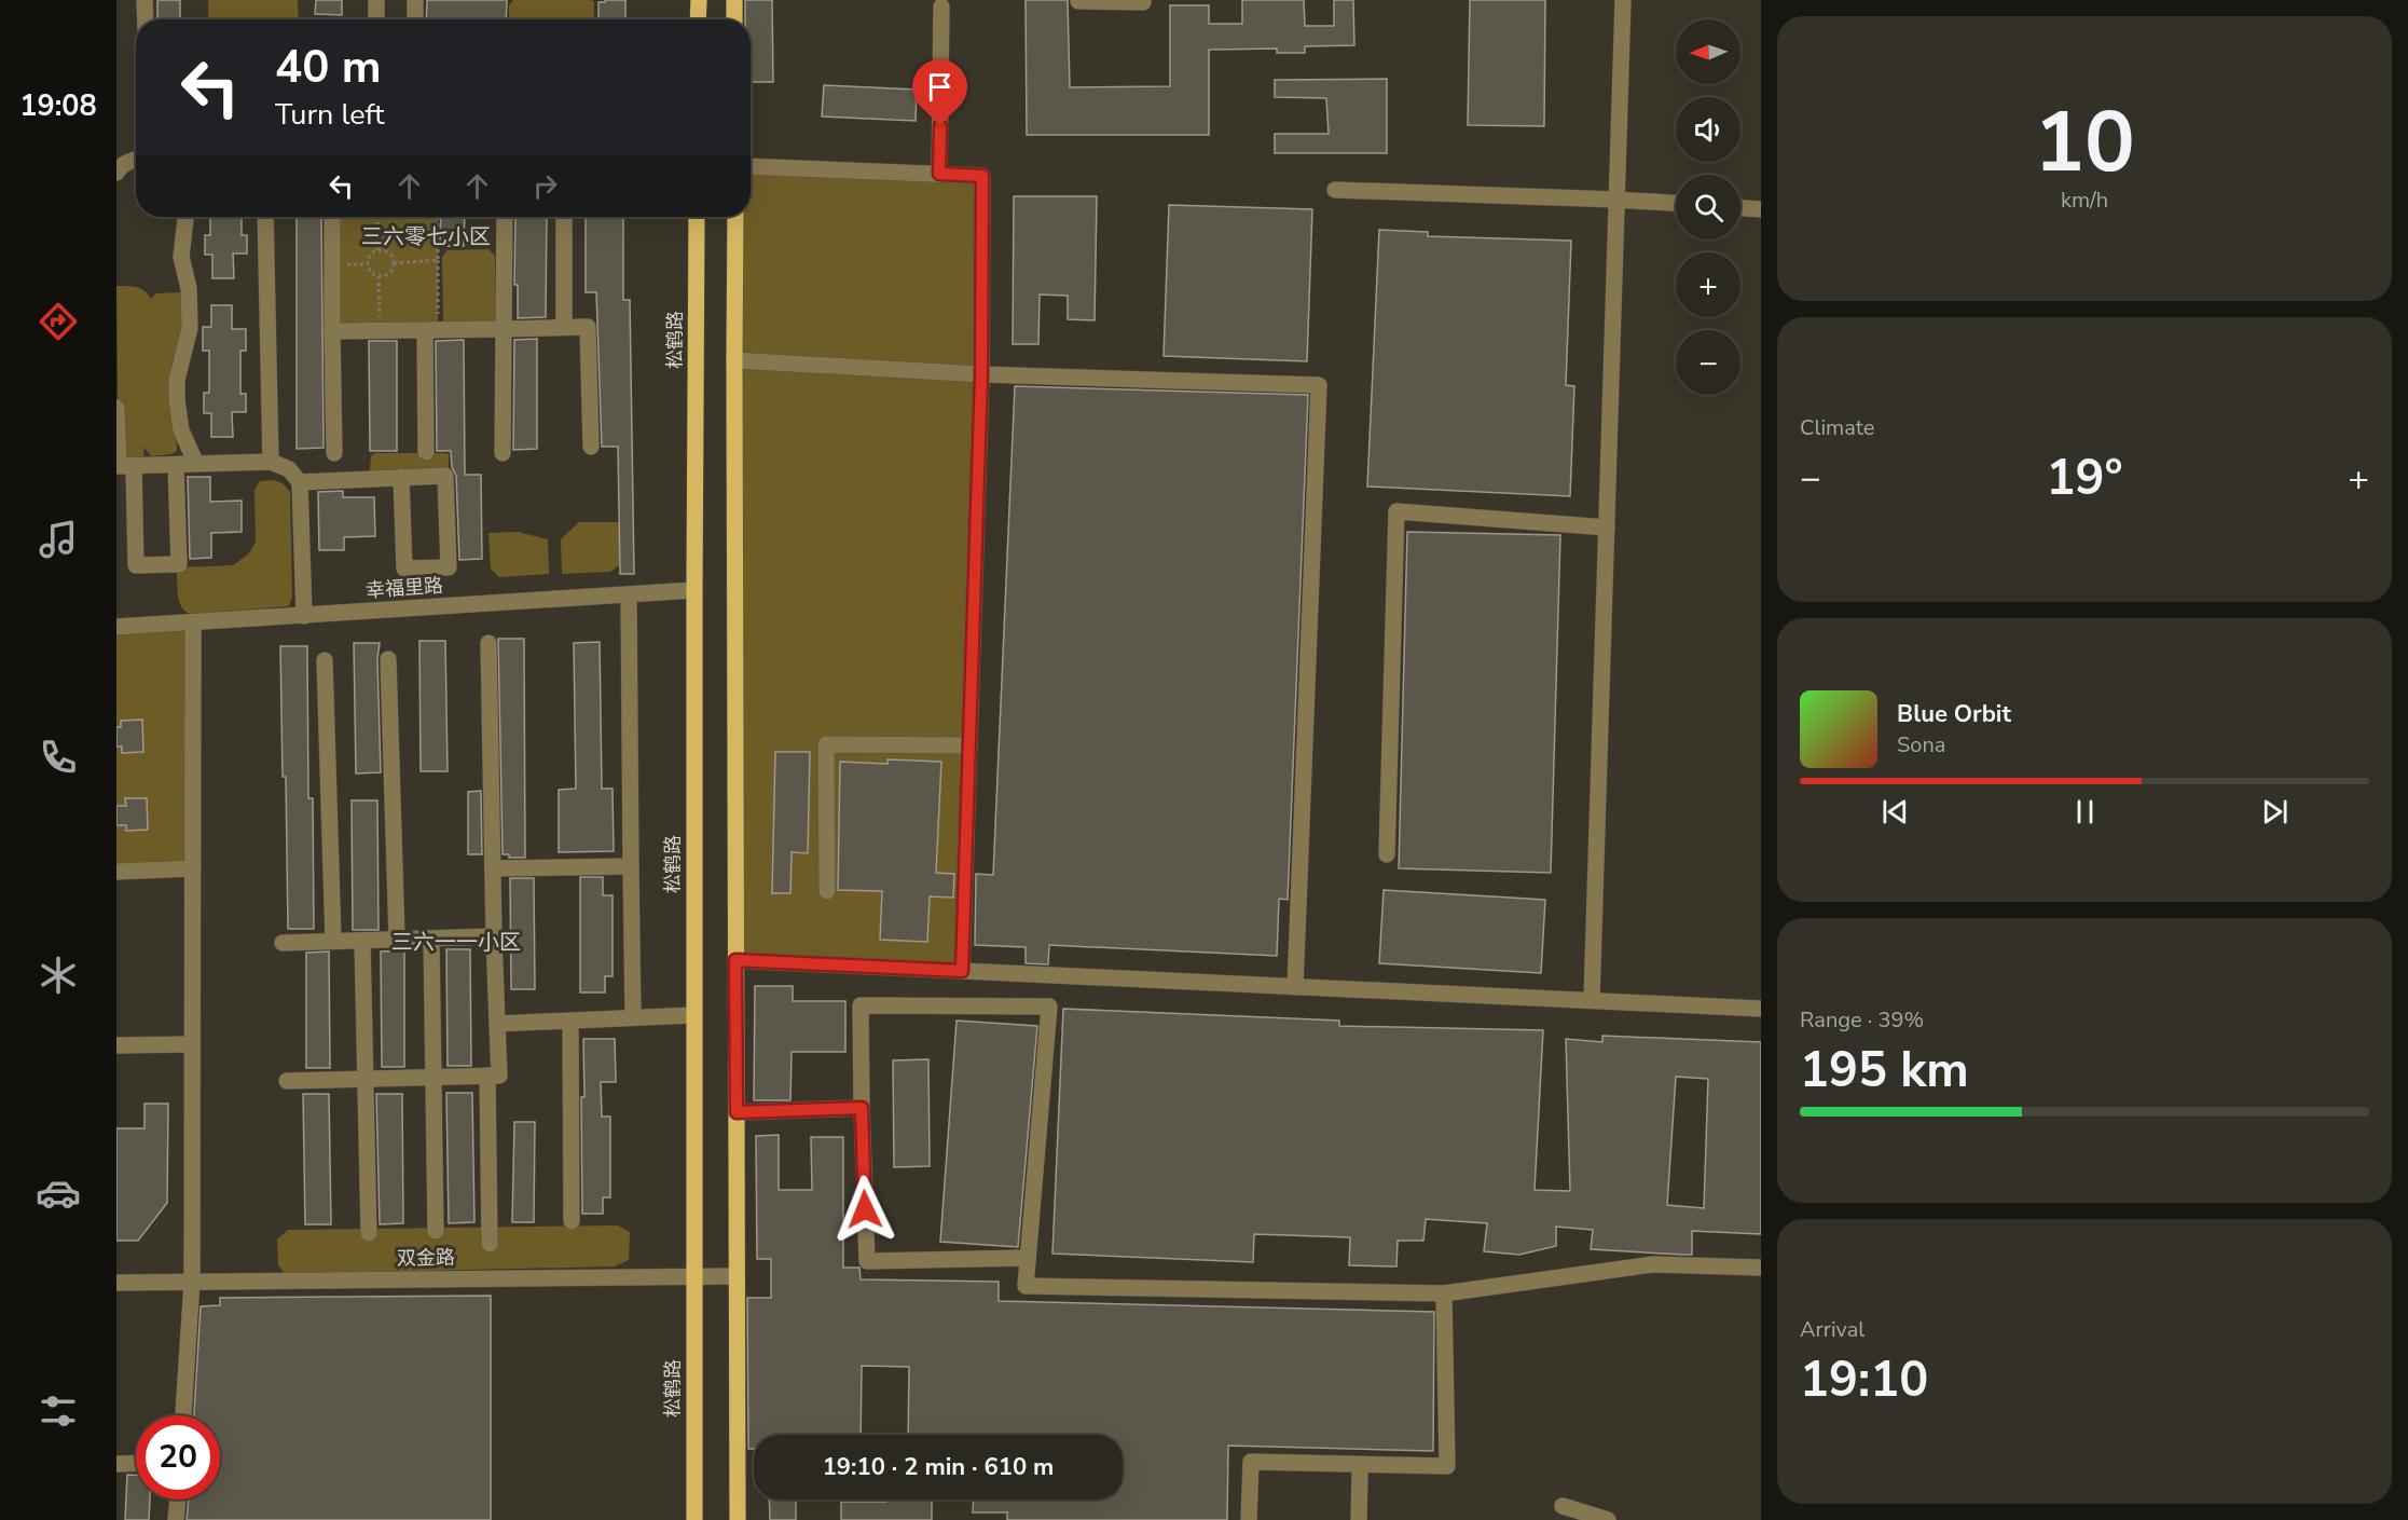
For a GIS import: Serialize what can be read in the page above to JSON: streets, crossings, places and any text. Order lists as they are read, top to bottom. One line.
{"streets":{"main road":["松鹤路"],"street":["幸福里路","双金路"]},"crossings":[["松鹤路","幸福里路"],["松鹤路","双金路"]],"districts":["三六零七小区","三六一一小区"],"north":"left","page":{"tabs":"19:08","tile":[["10","km/h"],"Climate",["Range · 39%","195 km"],["Arrival","19:10"]],"map_buttons":["+","−"],"turn":["40 m","Turn left"],"heat":["−","19°","+"],"song":["Blue Orbit","Sona"],"limit":"20","trip":"19:10 · 2 min · 610 m"}}
